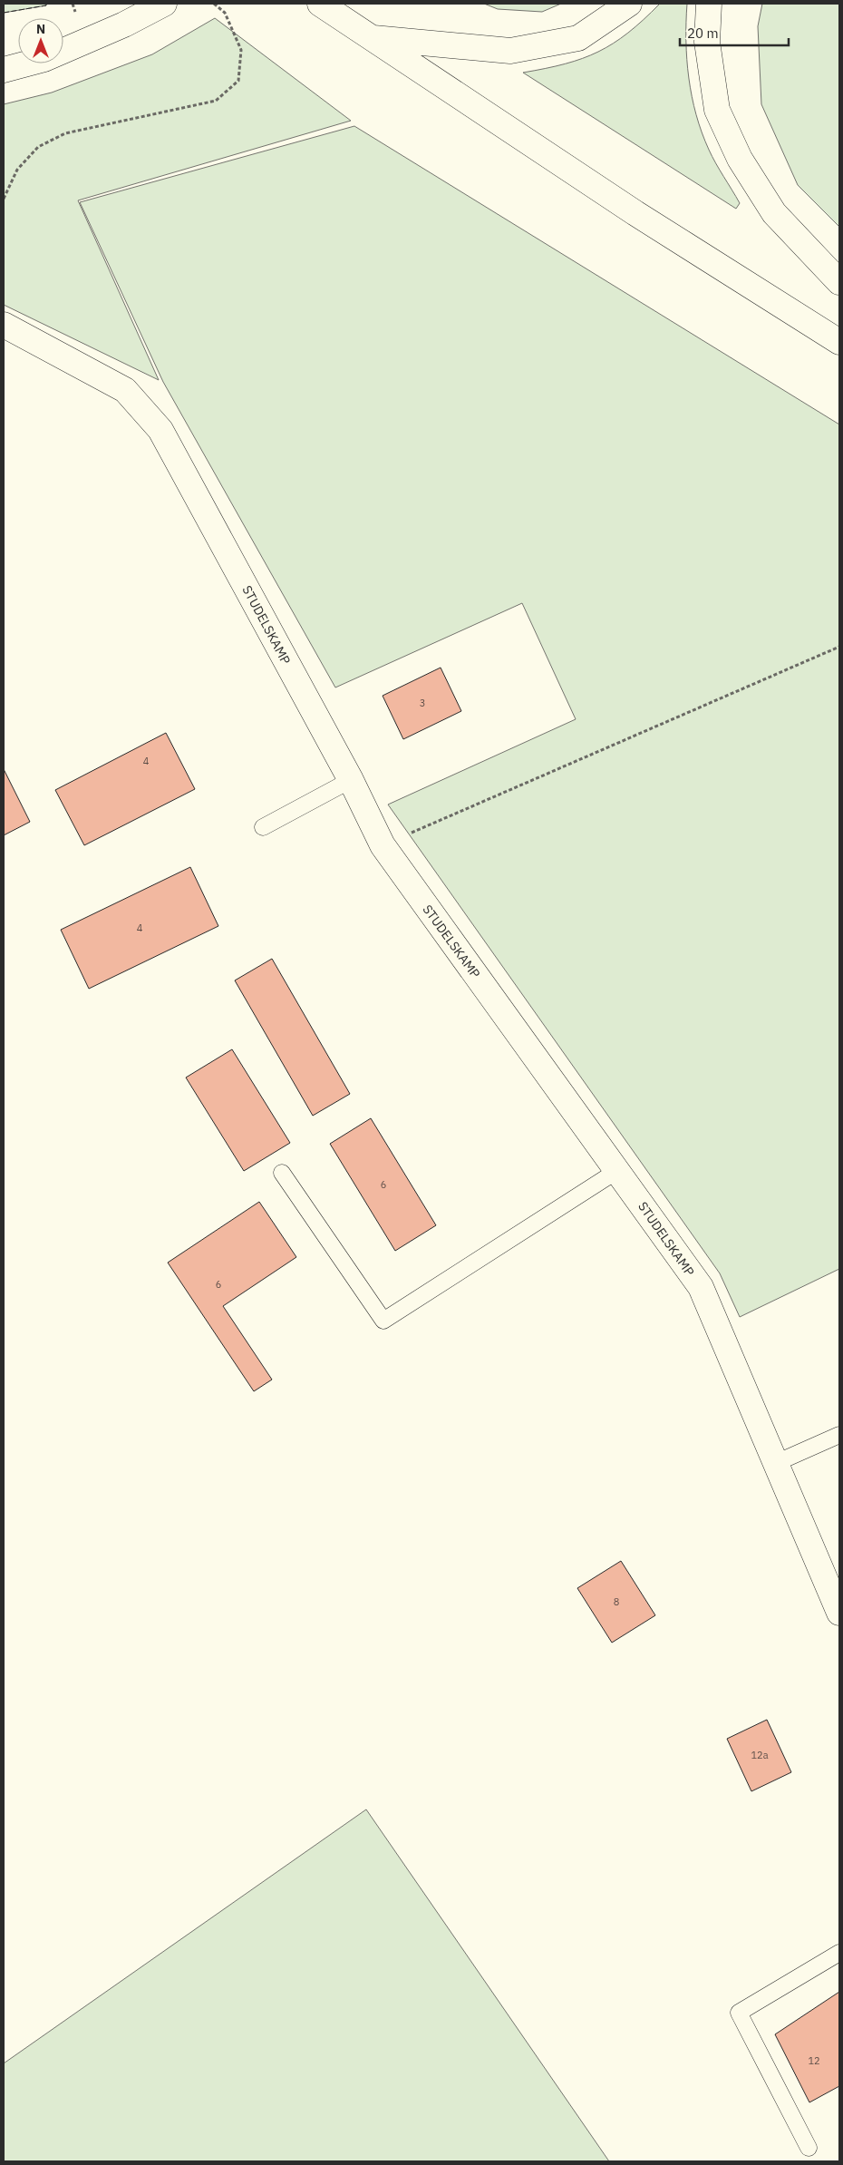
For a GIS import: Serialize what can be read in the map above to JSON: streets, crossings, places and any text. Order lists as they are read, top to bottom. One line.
{"streets":{"street":["STUDELSKAMP"]},"house_numbers":["3","4","4","6","6","8","12a","12"],"scale_bar":"20 m","north":"top"}
